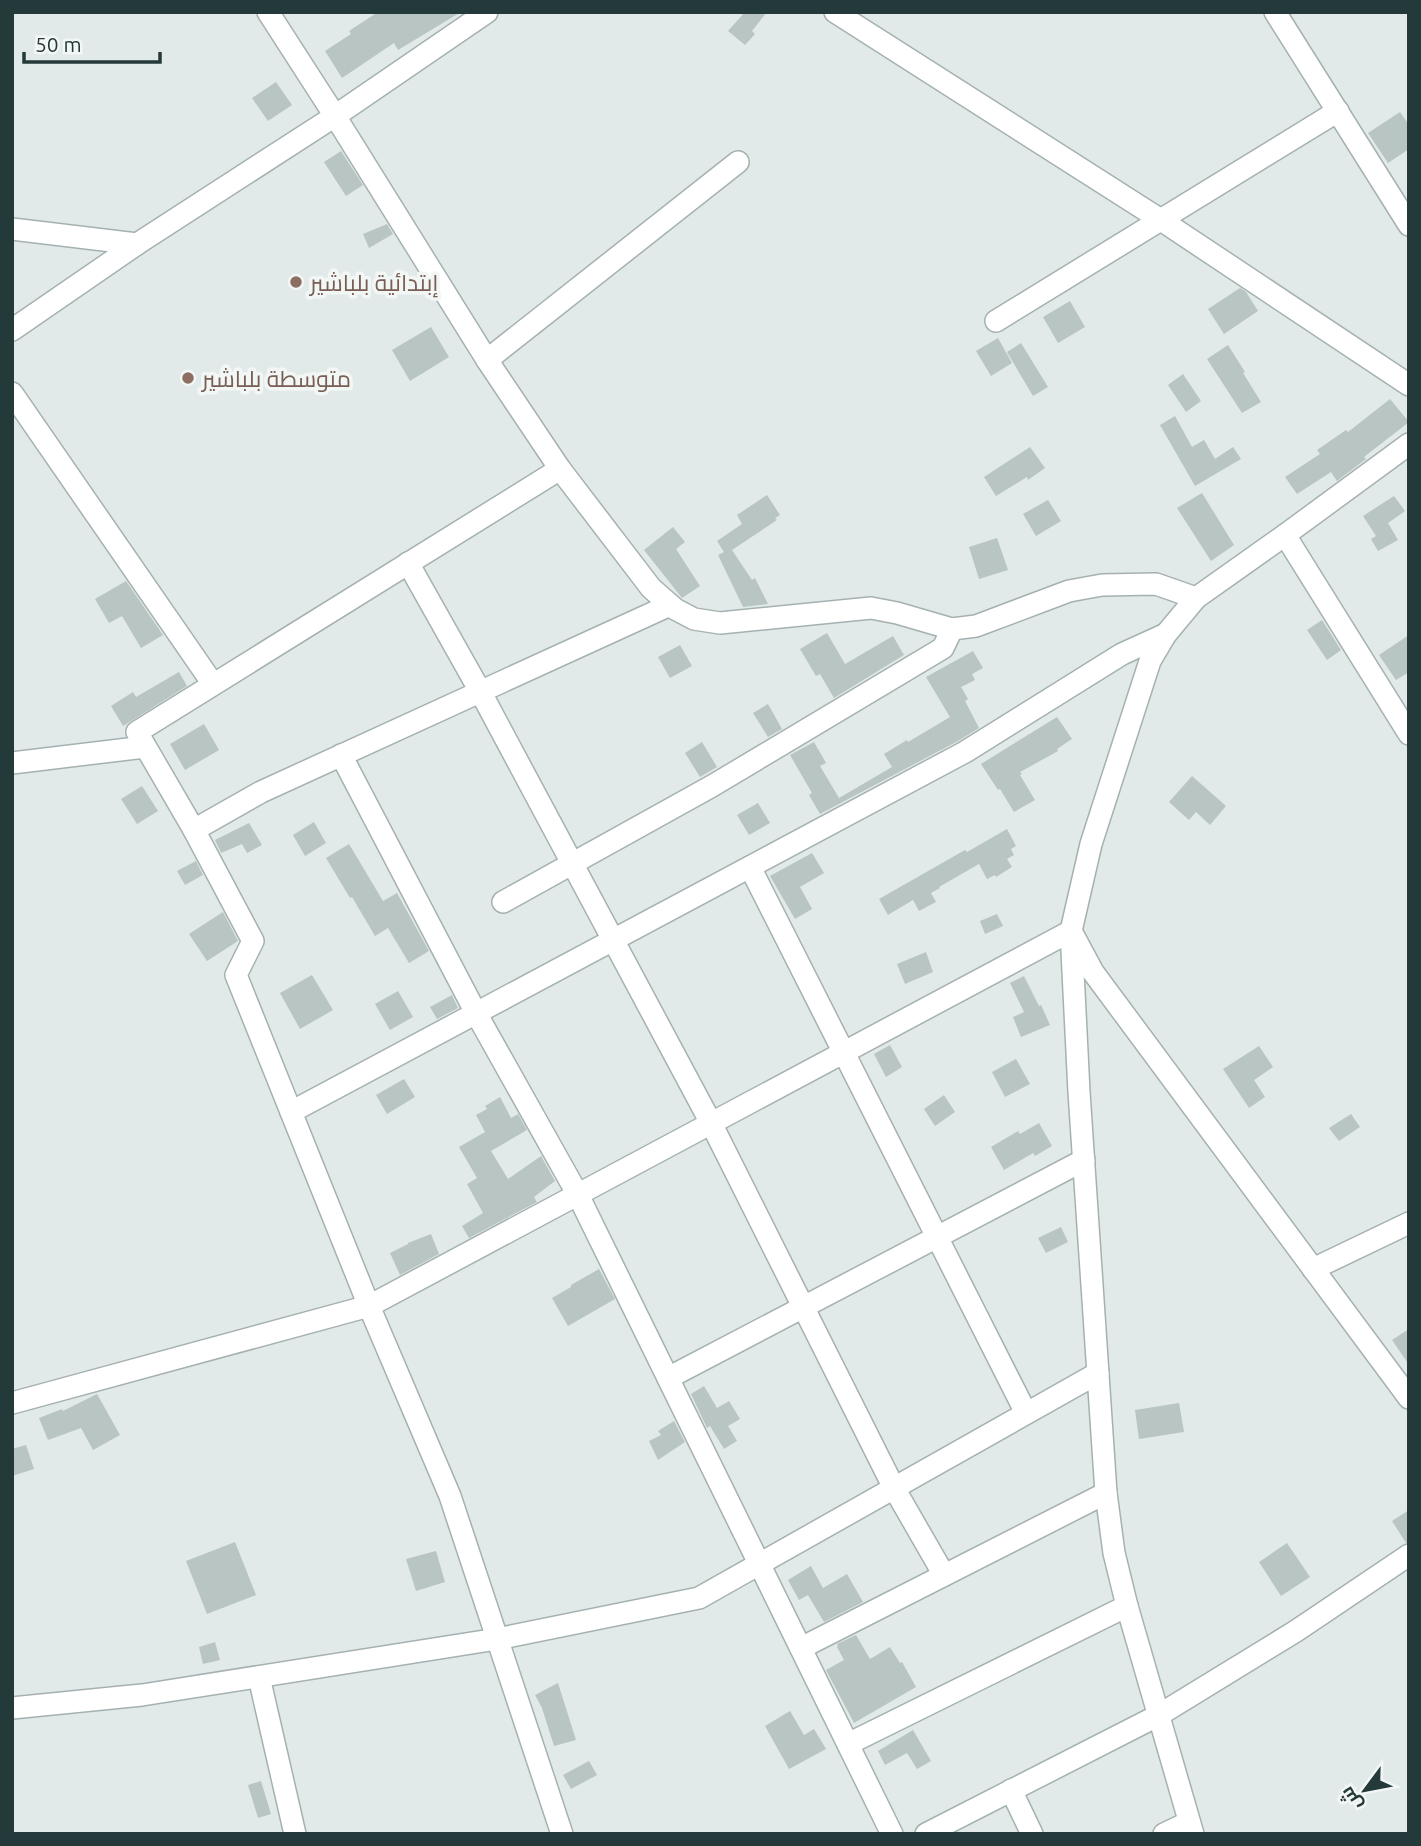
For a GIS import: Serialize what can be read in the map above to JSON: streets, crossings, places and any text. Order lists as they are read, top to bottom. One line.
{"places":["إبتدائية بلباشير","متوسطة بلباشير"],"scale_bar":"50 m","north":"bottom left"}
